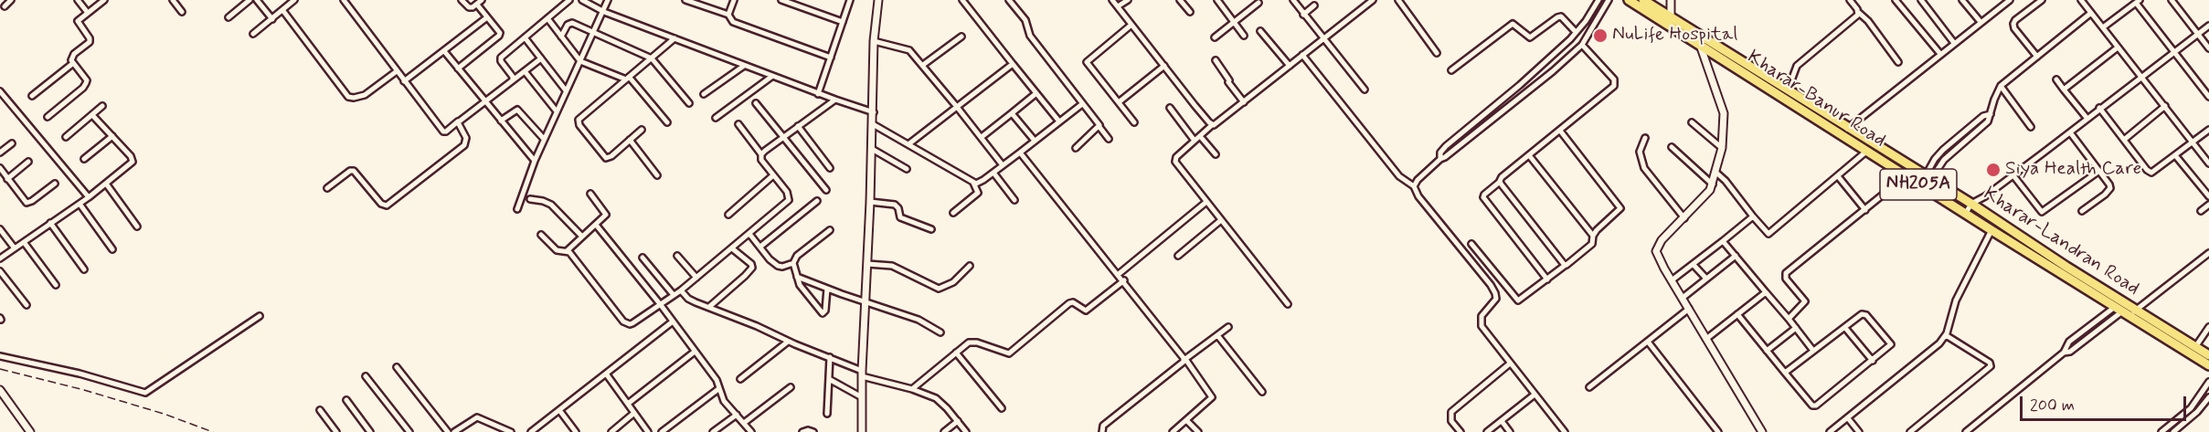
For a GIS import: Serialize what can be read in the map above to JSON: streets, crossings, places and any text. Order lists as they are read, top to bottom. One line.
{"streets":{"highway":["Kharar-Banur Road","NH205A","Kharar-Landran Road"]},"crossings":[["Kharar-Banur Road","Kharar-Landran Road"]],"places":["NuLife Hospital","Siya Health Care"],"scale_bar":"200 m"}
